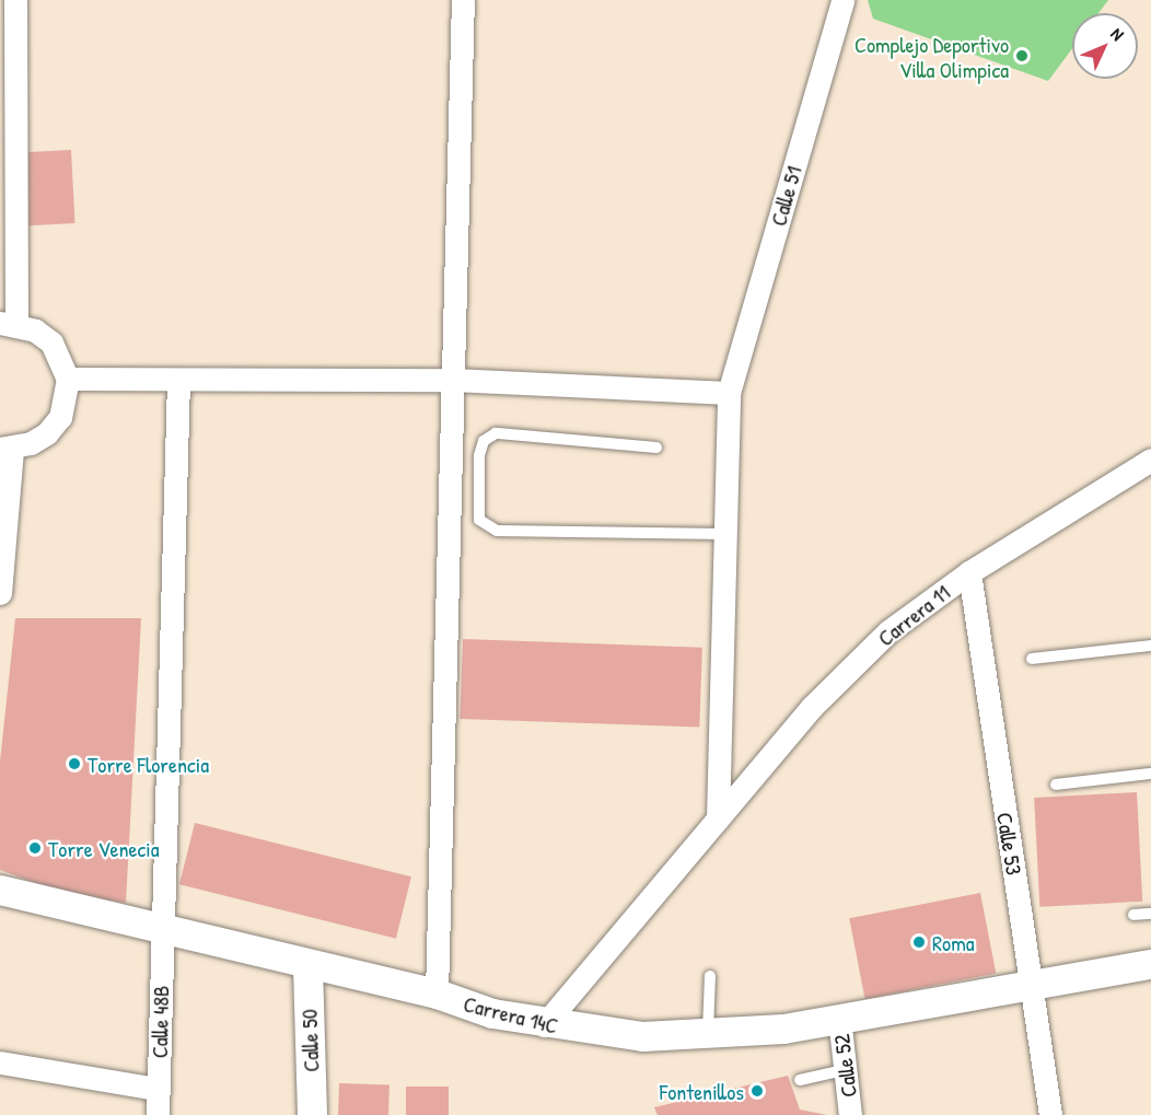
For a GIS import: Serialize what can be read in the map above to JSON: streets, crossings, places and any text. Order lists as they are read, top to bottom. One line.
{"streets":{"street":["Calle 51","Carrera 11","Calle 53","Carrera 14C","Calle 48B","Calle 50","Calle 52"]},"crossings":[["Calle 51","Carrera 11"],["Carrera 11","Calle 53"],["Carrera 11","Carrera 14C"],["Calle 53","Carrera 14C"],["Carrera 14C","Calle 48B"],["Carrera 14C","Calle 50"],["Carrera 14C","Calle 52"]],"places":["Complejo Deportivo Villa Olimpica","Torre Florencia","Torre Venecia","Roma","Fontenillos"],"north":"top right"}
